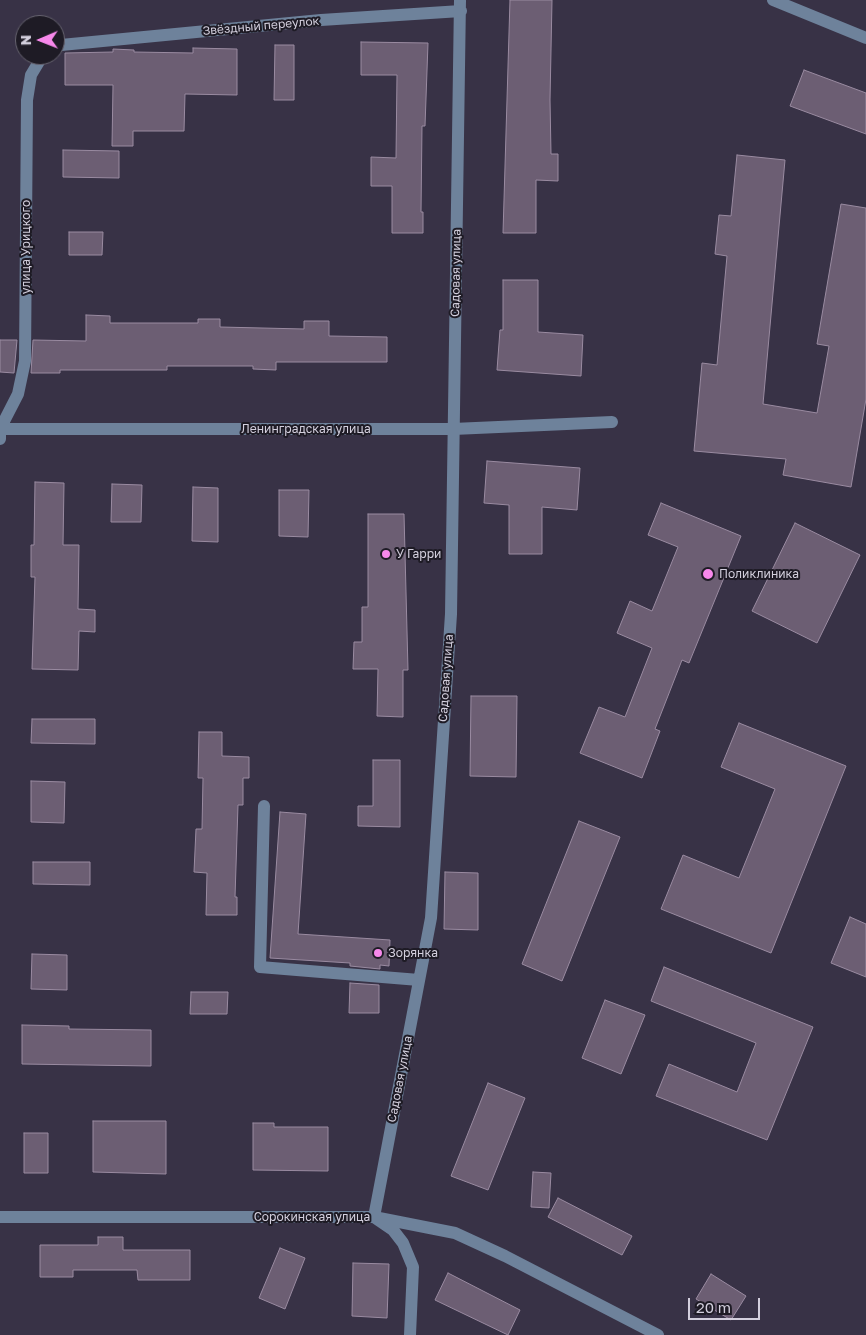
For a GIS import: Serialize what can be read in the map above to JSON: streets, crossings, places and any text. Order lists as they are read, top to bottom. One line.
{"streets":{"street":["Звёздный переулок","улица Урицкого","Садовая улица","Ленинградская улица","Сорокинская улица"]},"crossings":[["Звёздный переулок","Садовая улица"],["улица Урицкого","Ленинградская улица"],["Садовая улица","Ленинградская улица"],["Садовая улица","Сорокинская улица"]],"places":["У Гарри","Поликлиника","Зорянка"],"scale_bar":"20 m","north":"left"}
